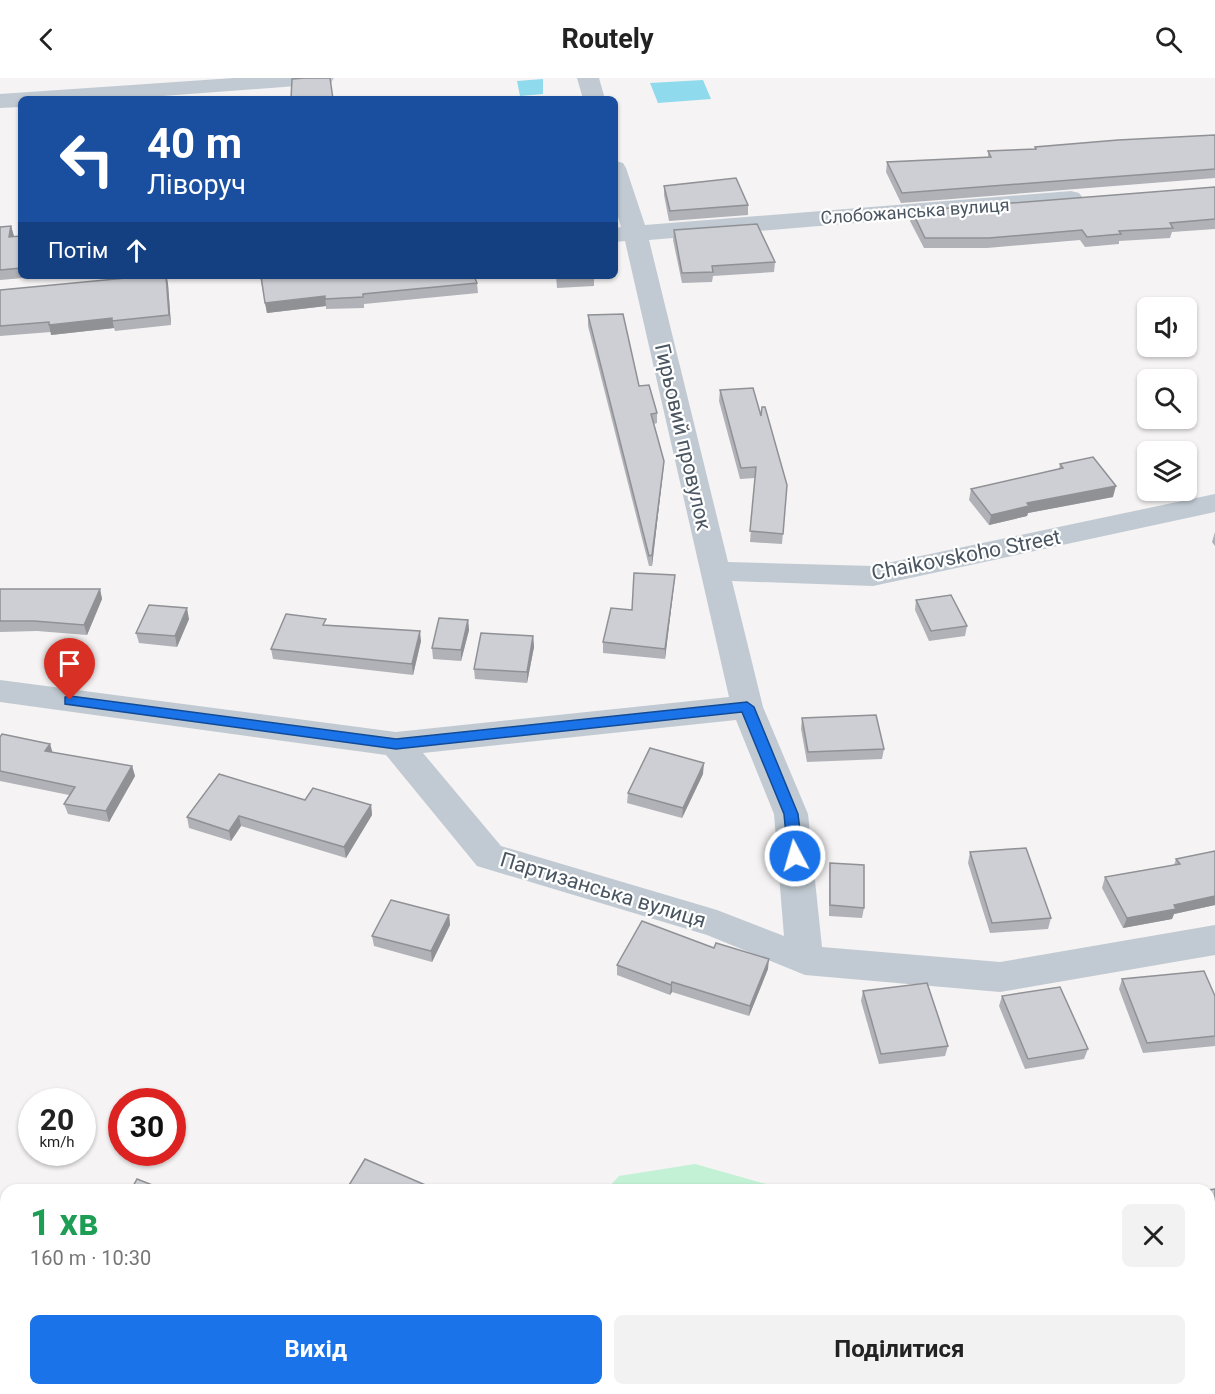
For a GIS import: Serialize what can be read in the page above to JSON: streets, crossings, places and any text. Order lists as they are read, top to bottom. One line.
{"streets":{"street":["Слобожанська вулиця","Гирьовий провулок","Chaikovskoho Street","Партизанська вулиця"]},"crossings":[["Слобожанська вулиця","Гирьовий провулок"],["Гирьовий провулок","Chaikovskoho Street"],["Гирьовий провулок","Партизанська вулиця"]],"page":{"header":"Routely","turn":["40 m","Ліворуч"],"then":"Потім","speed":"20 km/h","limit":"30","heading":["1 хв","160 m · 10:30"],"buttons":["Вихід","Поділитися"]}}
